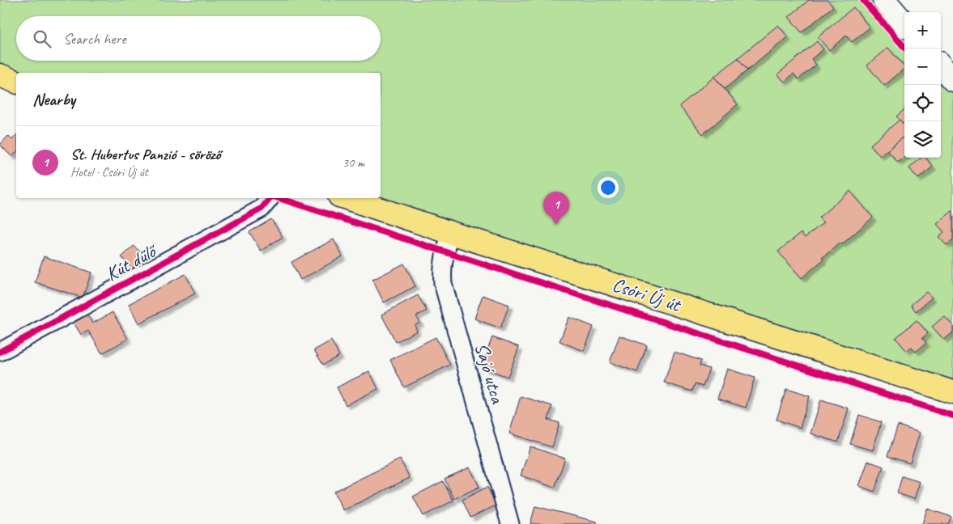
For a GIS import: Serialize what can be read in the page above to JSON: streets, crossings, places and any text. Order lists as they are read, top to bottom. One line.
{"streets":{"main road":["Csóri Új út"],"street":["Kút dűlő","Sajó utca"]},"crossings":[["Csóri Új út","Sajó utca"]],"page":{"map_buttons":["+","−"],"search":"Search here","heading":"Nearby","list":[{"mark":"1","name":"St. Hubertus Panzió - söröző","note":"Hotel · Csóri Új út","value":"30 m"}],"pins":"1"}}
